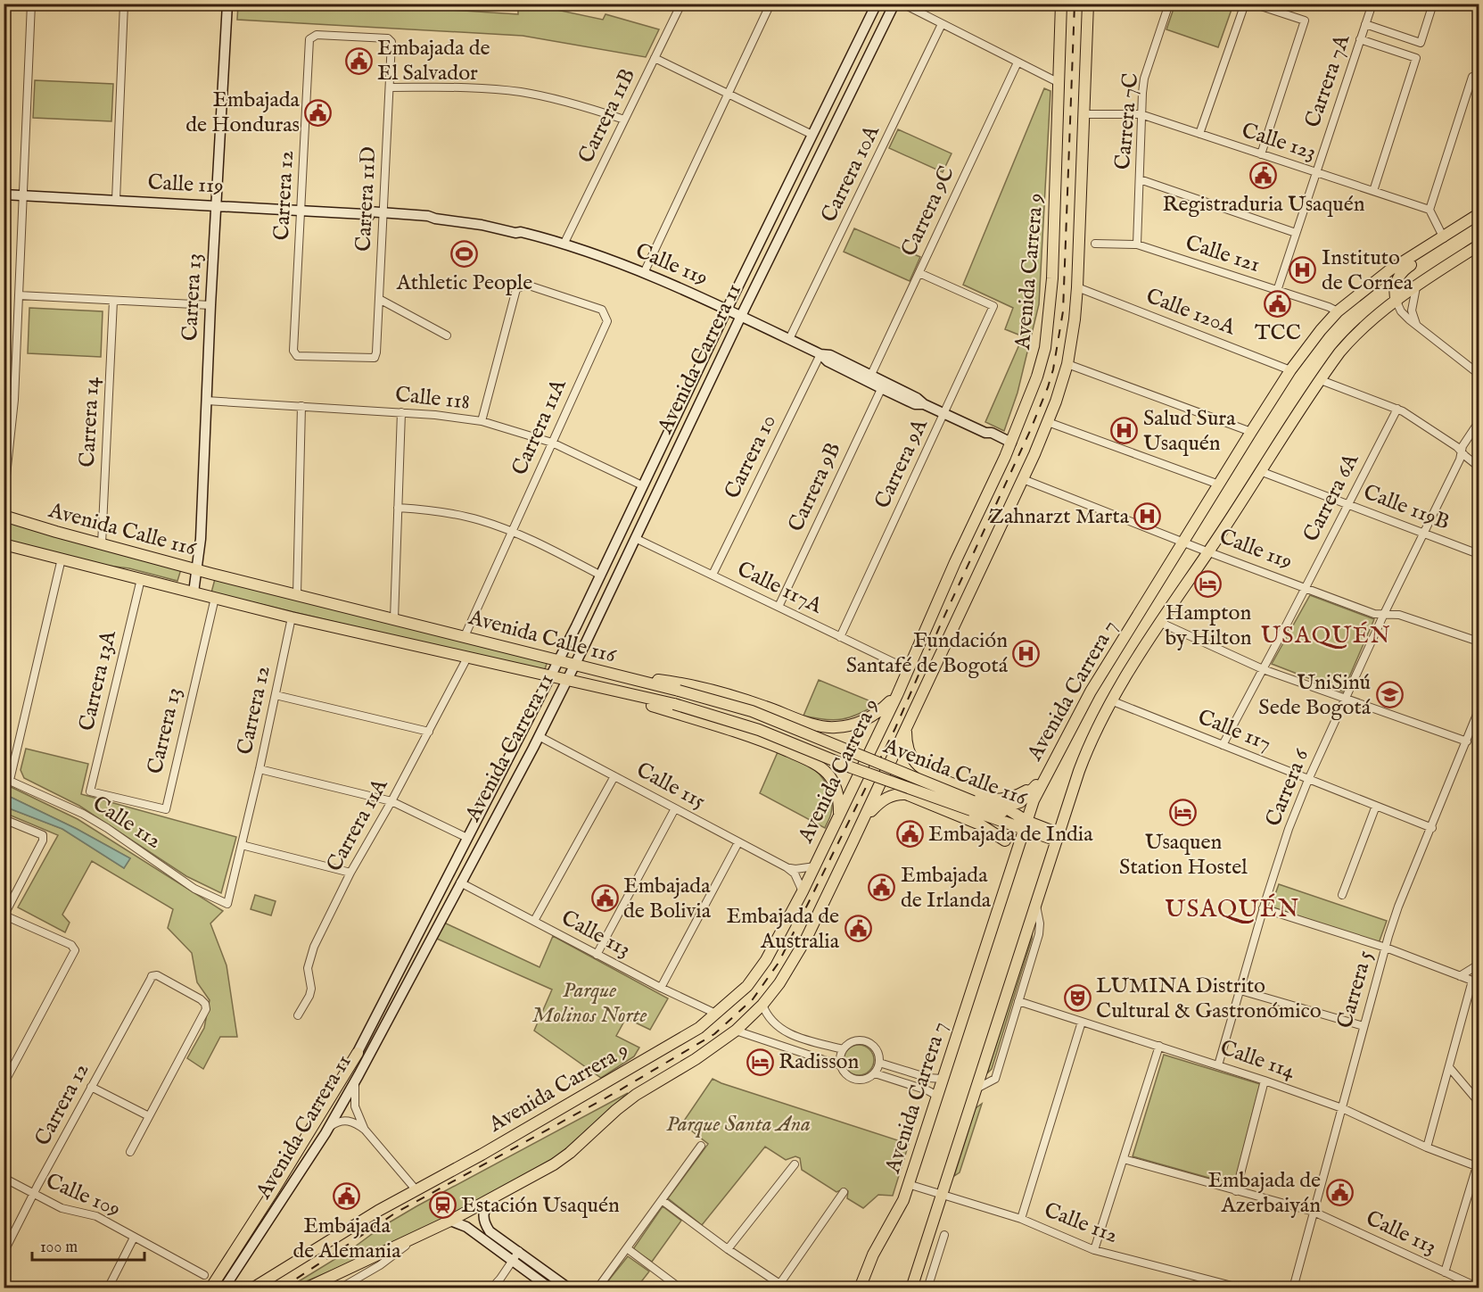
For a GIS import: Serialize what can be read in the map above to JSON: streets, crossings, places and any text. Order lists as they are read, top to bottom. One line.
{"streets":{"main road":["Calle 119","Avenida Carrera 9","Carrera 13","Avenida Carrera 11","Avenida Calle 116","Avenida Carrera 7"],"street":["Carrera 7A","Carrera 11B","Carrera 7C","Calle 123","Carrera 10A","Carrera 12","Carrera 11D","Carrera 9C","Calle 121","Calle 120A","Calle 118","Carrera 14","Carrera 11A","Carrera 10","Carrera 9A","Carrera 9B","Carrera 6A","Calle 119B","Calle 117A","Carrera 13A","Calle 117","Calle 115","Carrera 6","Calle 112","Calle 113","Carrera 5","Calle 114","Calle 109"]},"crossings":[["Carrera 7A","Calle 123"],["Carrera 7A","Calle 121"],["Carrera 11B","Calle 119"],["Carrera 7C","Calle 123"],["Carrera 7C","Calle 121"],["Calle 123","Avenida Carrera 9"],["Carrera 10A","Calle 119"],["Calle 119","Carrera 12"],["Calle 119","Carrera 11D"],["Calle 119","Carrera 9C"],["Calle 119","Avenida Carrera 9"],["Calle 119","Carrera 13"],["Calle 119","Avenida Carrera 11"],["Calle 119","Carrera 10"],["Calle 119","Carrera 9A"],["Calle 119","Carrera 9B"],["Calle 119","Carrera 6A"],["Calle 119","Avenida Carrera 7"],["Calle 119","Carrera 6"],["Carrera 12","Carrera 11D"],["Carrera 12","Avenida Calle 116"],["Carrera 12","Calle 112"],["Carrera 12","Calle 109"],["Carrera 9C","Carrera 9A"],["Calle 121","Avenida Carrera 7"],["Avenida Carrera 9","Calle 120A"],["Avenida Carrera 9","Calle 117A"],["Avenida Carrera 9","Calle 115"],["Avenida Carrera 9","Calle 113"],["Carrera 13","Calle 118"],["Carrera 13","Avenida Calle 116"],["Carrera 13","Carrera 13A"],["Calle 120A","Avenida Carrera 7"],["Avenida Carrera 11","Calle 118"],["Avenida Carrera 11","Avenida Calle 116"],["Avenida Carrera 11","Calle 117A"],["Avenida Carrera 11","Calle 115"],["Avenida Carrera 11","Calle 113"],["Calle 118","Carrera 11A"],["Carrera 14","Avenida Calle 116"],["Carrera 11A","Avenida Calle 116"],["Carrera 10","Calle 117A"],["Carrera 9A","Calle 117A"],["Carrera 9B","Calle 117A"],["Carrera 6A","Calle 119B"],["Carrera 6A","Calle 117"],["Calle 119B","Avenida Carrera 7"],["Calle 119B","Carrera 6"],["Avenida Calle 116","Carrera 13A"],["Avenida Calle 116","Avenida Carrera 7"],["Avenida Carrera 7","Calle 117"],["Avenida Carrera 7","Calle 112"],["Calle 117","Carrera 6"],["Calle 117","Carrera 5"],["Carrera 6","Calle 114"],["Calle 113","Carrera 5"],["Carrera 5","Calle 114"]],"districts":["USAQUÉN","USAQUÉN"],"parks":["Parque Molinos Norte","Parque Santa Ana"],"places":{"public building":["Embajada de El Salvador","Embajada de Honduras","Registraduria Usaquén","TCC","Embajada de India","Embajada de Irlanda","Embajada de Bolivia","Embajada de Australia","Embajada de Azerbaiyán","Embajada de Alemania"],"sports":["Athletic People"],"hospital":["Instituto de Cornea","Salud Sura Usaquén","Zahnarzt Marta","Fundación Santafé de Bogotá"],"hotel":["Hampton by Hilton","Usaquen Station Hostel","Radisson"],"school or university":["UniSinú Sede Bogotá"],"theatre":["LUMINA Distrito Cultural & Gastronómico"],"station":["Estación Usaquén"]},"scale_bar":"100 m"}
